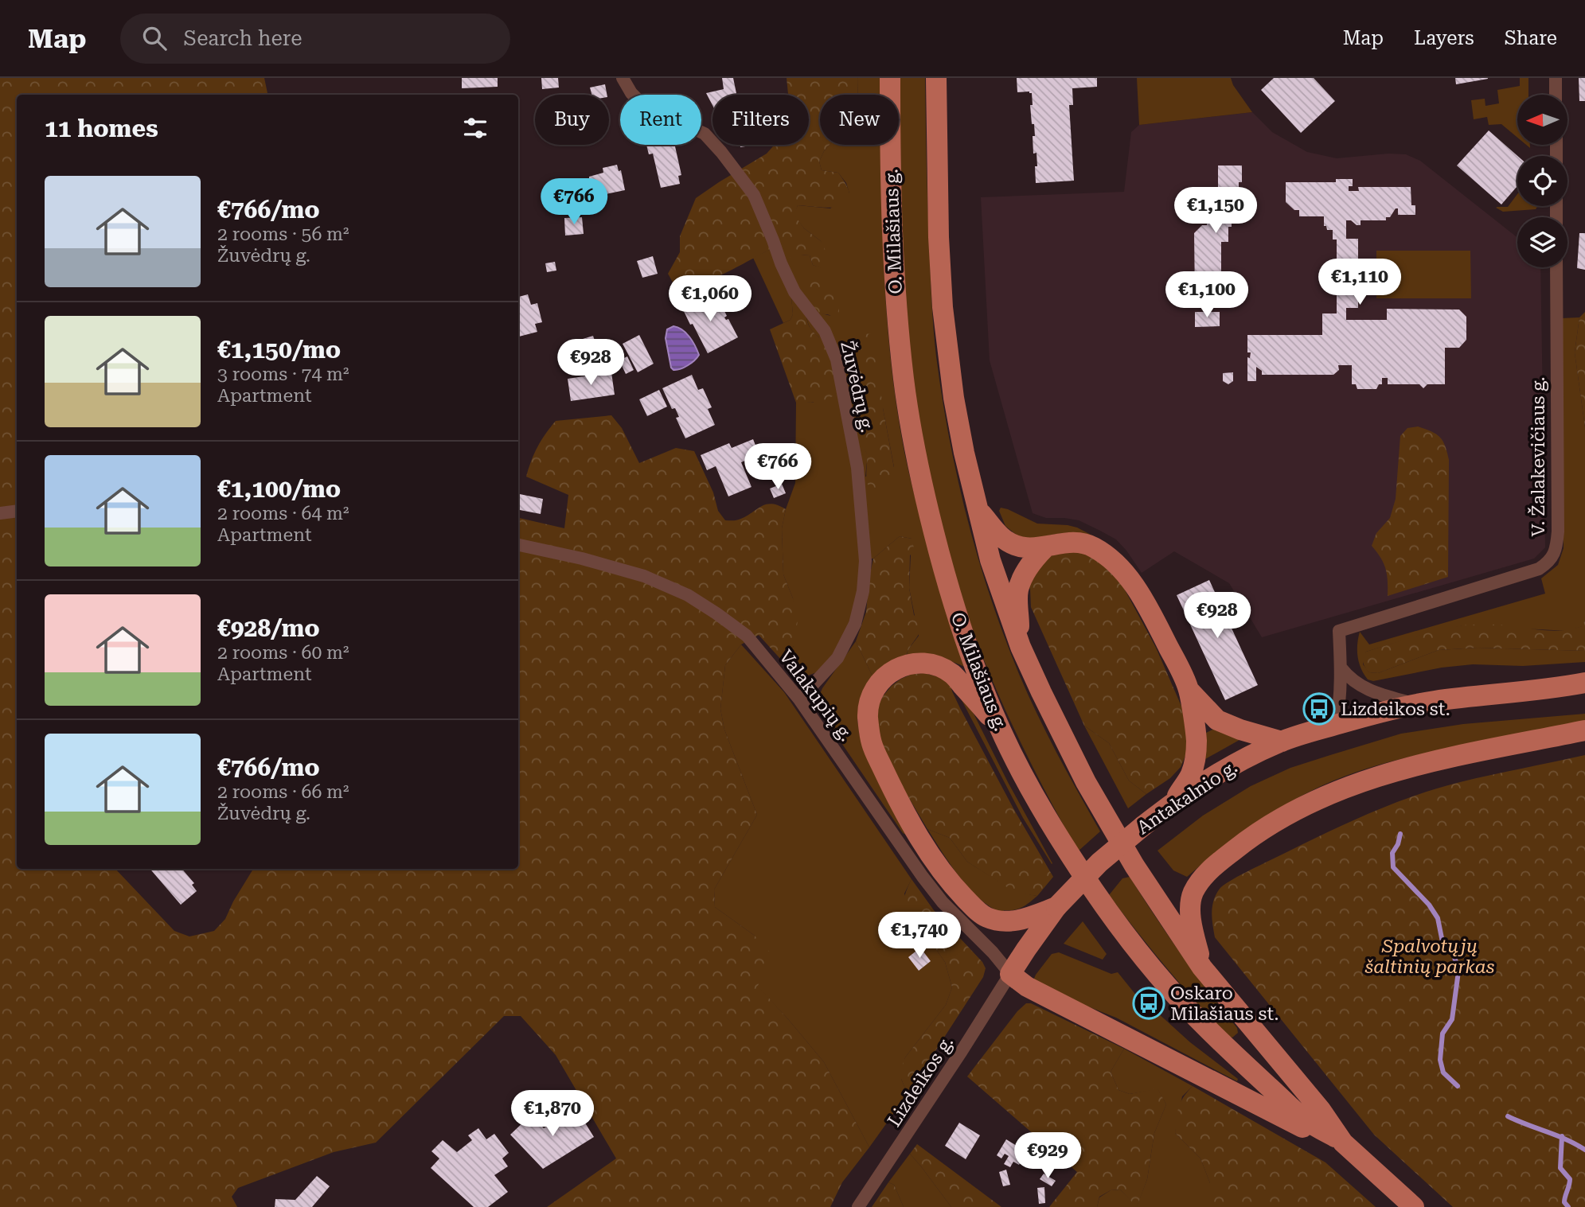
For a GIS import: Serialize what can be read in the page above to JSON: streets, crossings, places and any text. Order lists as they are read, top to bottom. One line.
{"streets":{"main road":["O. Milašiaus g.","Antakalnio g."],"street":["Žuvėdrų g.","V. Žalakevičiaus g.","Valakupių g.","Lizdeikos g."]},"crossings":[["Žuvėdrų g.","Valakupių g."],["V. Žalakevičiaus g.","Antakalnio g."],["Valakupių g.","Antakalnio g."],["Valakupių g.","Lizdeikos g."],["Antakalnio g.","Lizdeikos g."]],"parks":["Spalvotųjų šaltinių parkas"],"places":{"bus stop":["Lizdeikos st.","Oskaro Milašiaus st."]},"north":"left","page":{"header":"Map","search":"Search here","nav":["Map","Layers","Share"],"chip":["Buy","Rent","Filters","New"],"heading":"11 homes","list":[{"name":"€766/mo","note":"2 rooms · 56 m² · Žuvėdrų g."},{"name":"€1,150/mo","note":"3 rooms · 74 m² · Apartment"},{"name":"€1,100/mo","note":"2 rooms · 64 m² · Apartment"},{"name":"€928/mo","note":"2 rooms · 60 m² · Apartment"},{"name":"€766/mo","note":"2 rooms · 66 m² · Žuvėdrų g."}],"price":["€766","€1,150","€1,110","€1,100","€1,060","€928","€766","€928","€1,740","€1,870","€929"]}}
